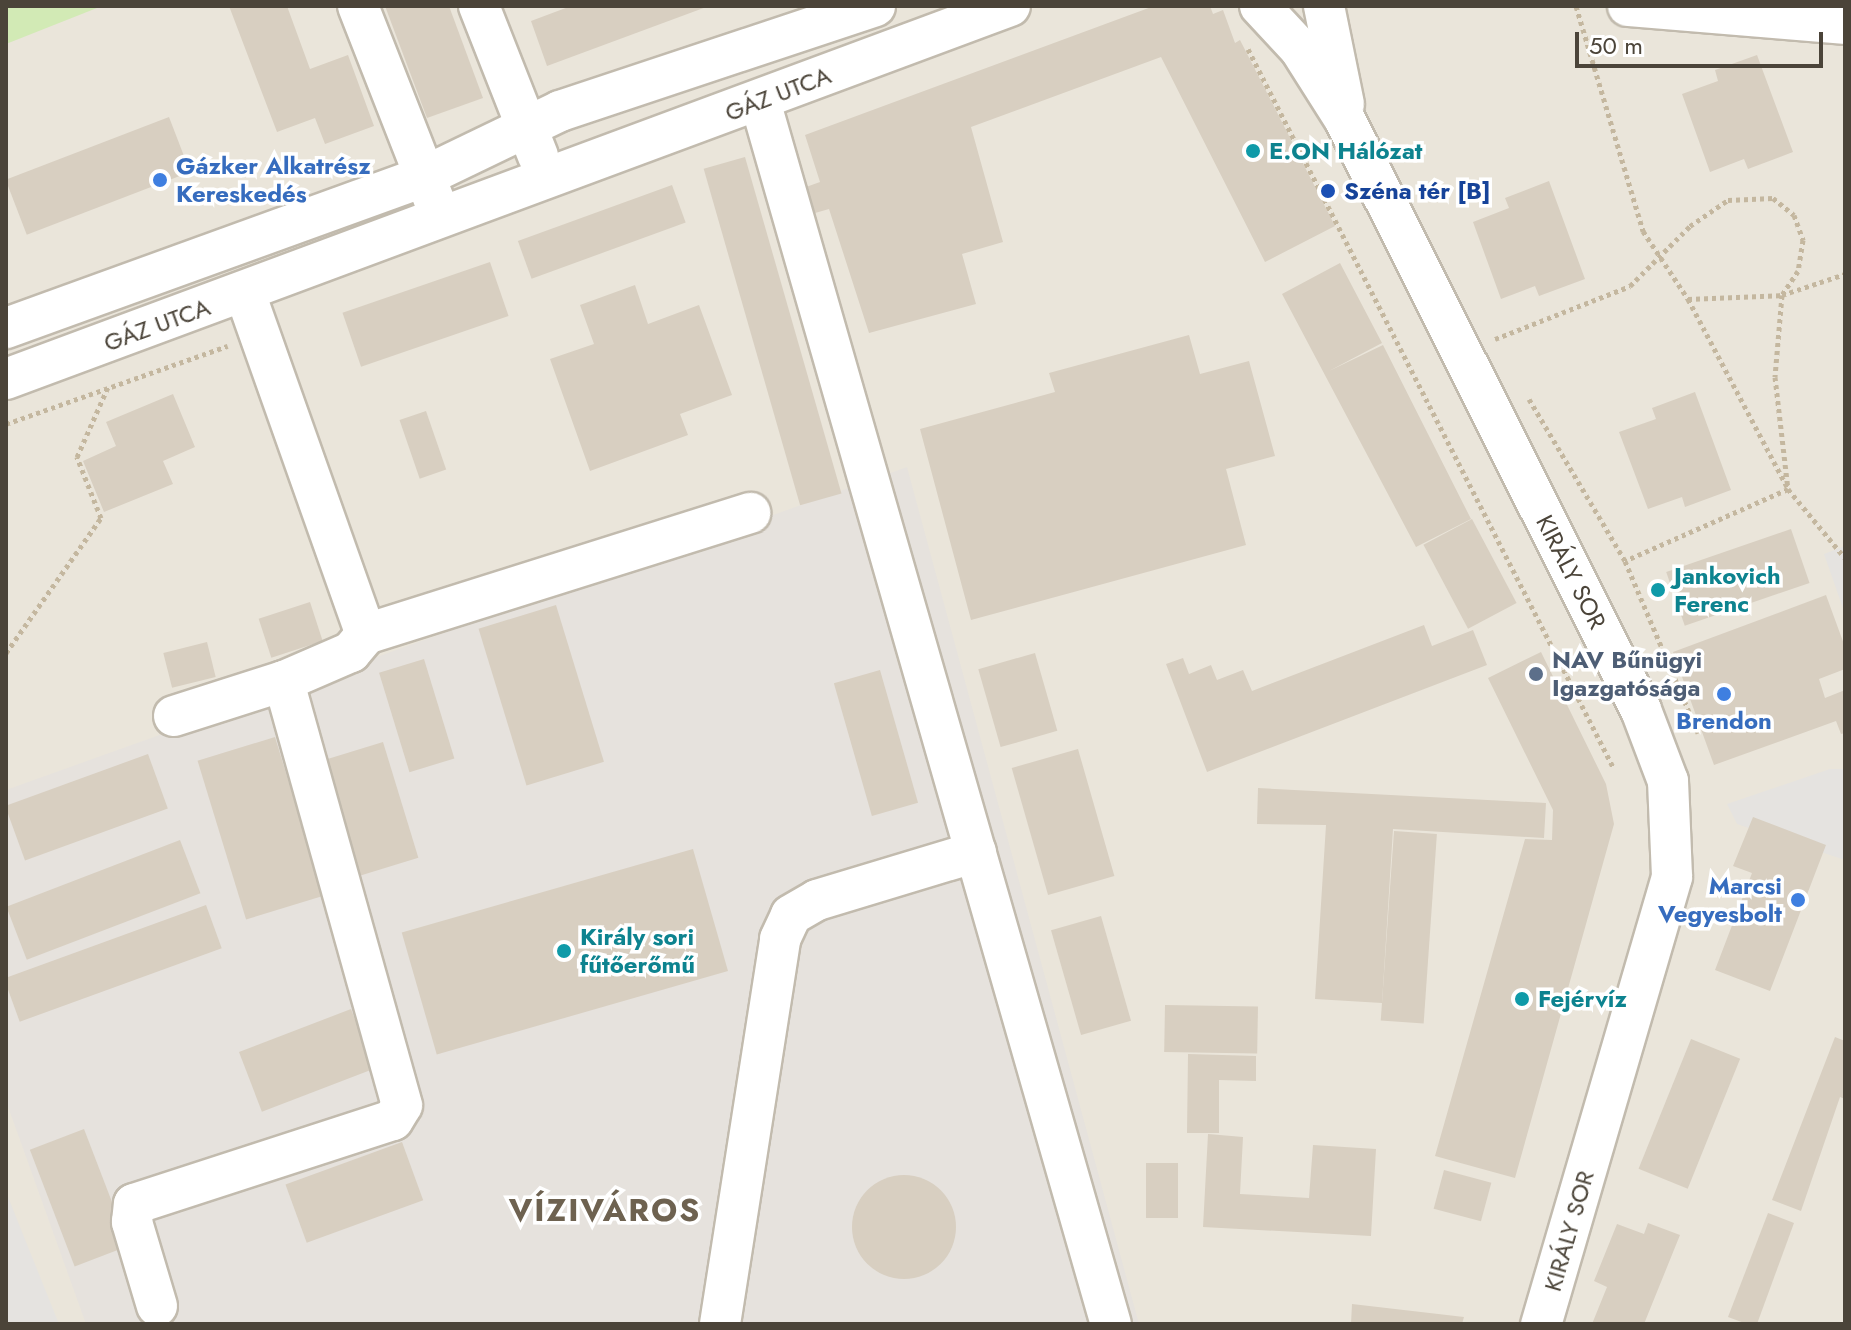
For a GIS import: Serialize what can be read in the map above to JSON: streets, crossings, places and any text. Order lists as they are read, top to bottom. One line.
{"streets":{"street":["GÁZ UTCA","KIRÁLY SOR"]},"districts":["VÍZIVÁROS"],"places":["E.ON Hálózat","Gázker Alkatrész Kereskedés","Széna tér [B]","Jankovich Ferenc","NAV Bűnügyi Igazgatósága","Brendon","Marcsi Vegyesbolt","Király sori fűtőerőmű","Fejérvíz"],"scale_bar":"50 m"}
